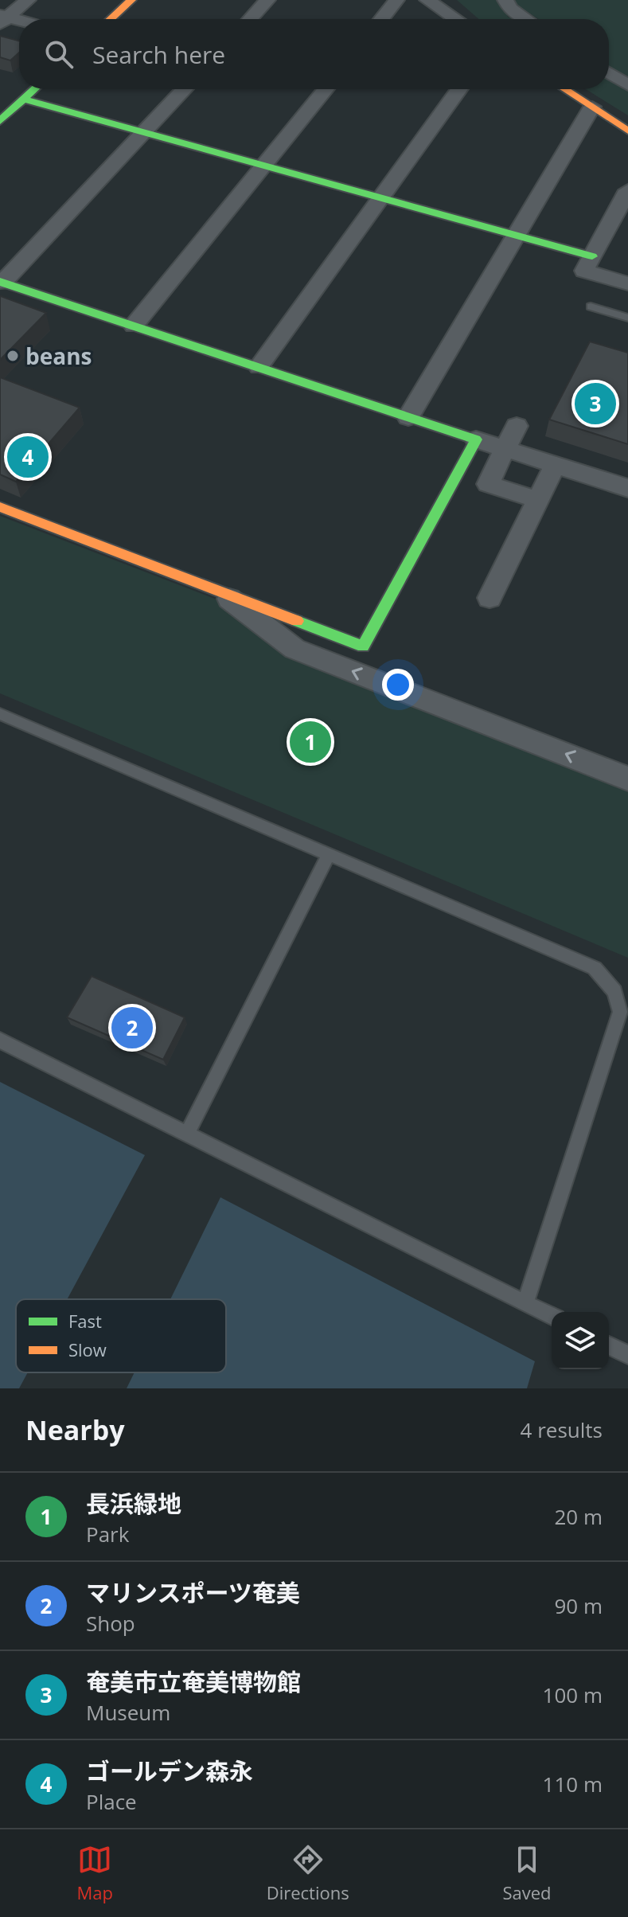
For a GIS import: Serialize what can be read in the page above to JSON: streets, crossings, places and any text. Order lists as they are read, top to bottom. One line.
{"places":["beans"],"legend":["Fast","Slow"],"page":{"search":"Search here","pins":["3","4","1","2"],"heading":["Nearby","4 results"],"list":[{"mark":"1","name":"長浜緑地","note":"Park","value":"20 m"},{"mark":"2","name":"マリンスポーツ奄美","note":"Shop","value":"90 m"},{"mark":"3","name":"奄美市立奄美博物館","note":"Museum","value":"100 m"},{"mark":"4","name":"ゴールデン森永","note":"Place","value":"110 m"}],"nav":["Map","Directions","Saved"]}}
